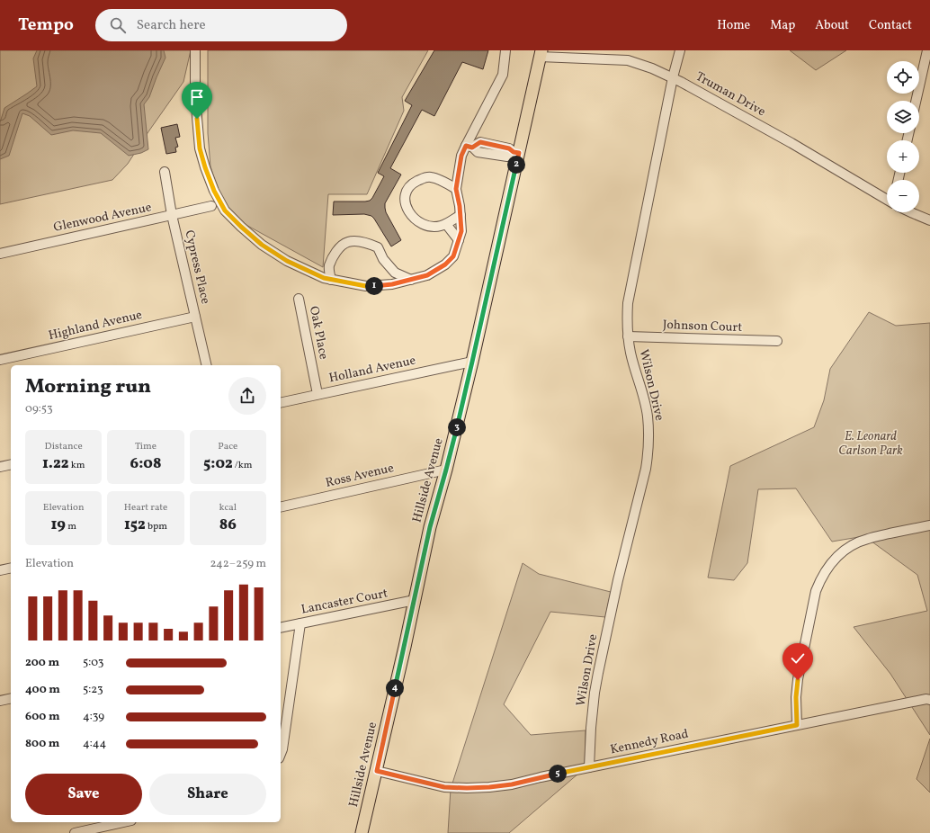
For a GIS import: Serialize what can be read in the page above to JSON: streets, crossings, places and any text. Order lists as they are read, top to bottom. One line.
{"streets":{"main road":["Hillside Avenue"],"street":["Truman Drive","Glenwood Avenue","Cypress Place","Highland Avenue","Johnson Court","Oak Place","Holland Avenue","Wilson Drive","Ross Avenue","Lancaster Court","Kennedy Road"]},"crossings":[["Truman Drive","Wilson Drive"],["Truman Drive","Hillside Avenue"],["Glenwood Avenue","Cypress Place"],["Cypress Place","Highland Avenue"],["Johnson Court","Wilson Drive"],["Oak Place","Holland Avenue"],["Holland Avenue","Hillside Avenue"],["Wilson Drive","Kennedy Road"],["Ross Avenue","Hillside Avenue"],["Hillside Avenue","Lancaster Court"],["Hillside Avenue","Kennedy Road"]],"parks":["E. Leonard Carlson Park"],"page":{"header":"Tempo","search":"Search here","nav":["Home","Map","About","Contact"],"map_buttons":["+","−"],"pins":["2","1","3","4","5"],"heading":["Morning run","09:53"],"stats":[["Distance","1.22 km"],["Time","6:08"],["Pace","5:02 /km"],["Elevation","19 m"],["Heart rate","152 bpm"],["kcal","86"]],"chart":["Elevation","242–259 m"],"list":[{"name":"200 m","note":"5:03"},{"name":"400 m","note":"5:23"},{"name":"600 m","note":"4:39"},{"name":"800 m","note":"4:44"}],"buttons":["Save","Share"]}}
